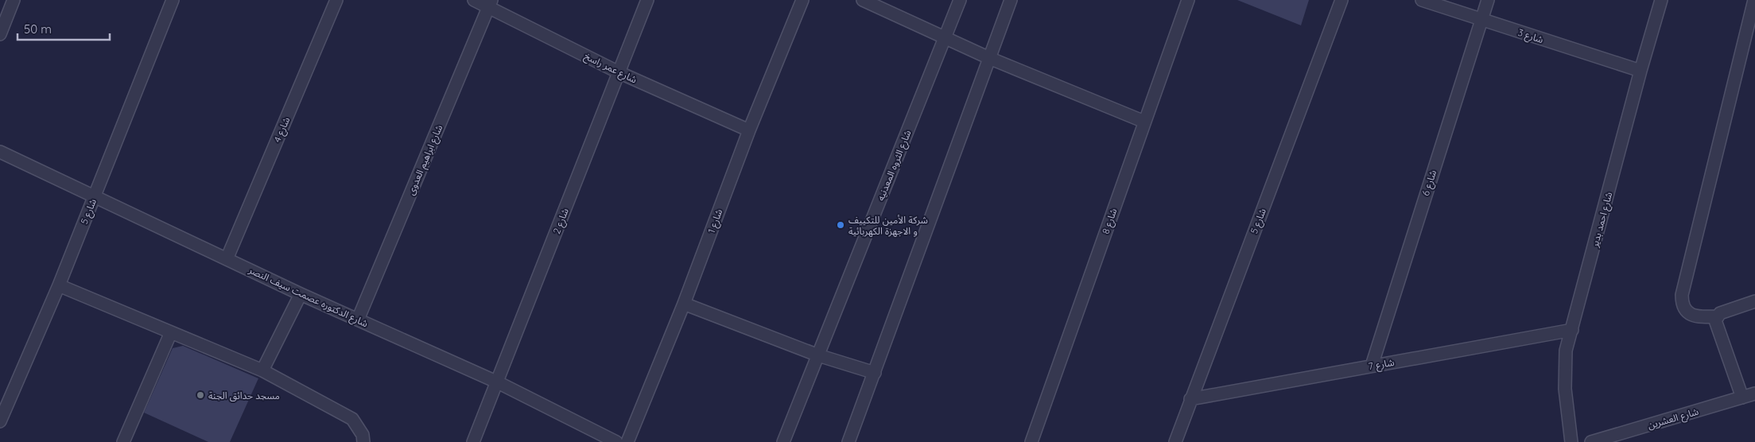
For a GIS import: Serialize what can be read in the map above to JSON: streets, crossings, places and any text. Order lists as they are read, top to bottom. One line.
{"streets":{"street":["شارع 3","شارع عمر راسخ","شارع 4","شارع ابراهيم العدوى","شارع الثروه المعدنيه","شارع 6","شارع 5","شارع احمد بدير","شارع 2","شارع 1","شارع 8","شارع الدكتوره عصمت سيف النصر","شارع 7","شارع العشرين"]},"crossings":[["شارع 3","شارع 6"],["شارع 3","شارع احمد بدير"],["شارع عمر راسخ","شارع ابراهيم العدوى"],["شارع عمر راسخ","شارع 2"],["شارع عمر راسخ","شارع 1"],["شارع 4","شارع الدكتوره عصمت سيف النصر"],["شارع ابراهيم العدوى","شارع الدكتوره عصمت سيف النصر"],["شارع 6","شارع 7"],["شارع 5","شارع الدكتوره عصمت سيف النصر"],["شارع 5","شارع 7"],["شارع احمد بدير","شارع 7"],["شارع 2","شارع الدكتوره عصمت سيف النصر"]],"places":["شركة الأمين للتكييف و الاجهزة الكهربائية","مسجد حدائق الجنة"],"scale_bar":"50 m"}
